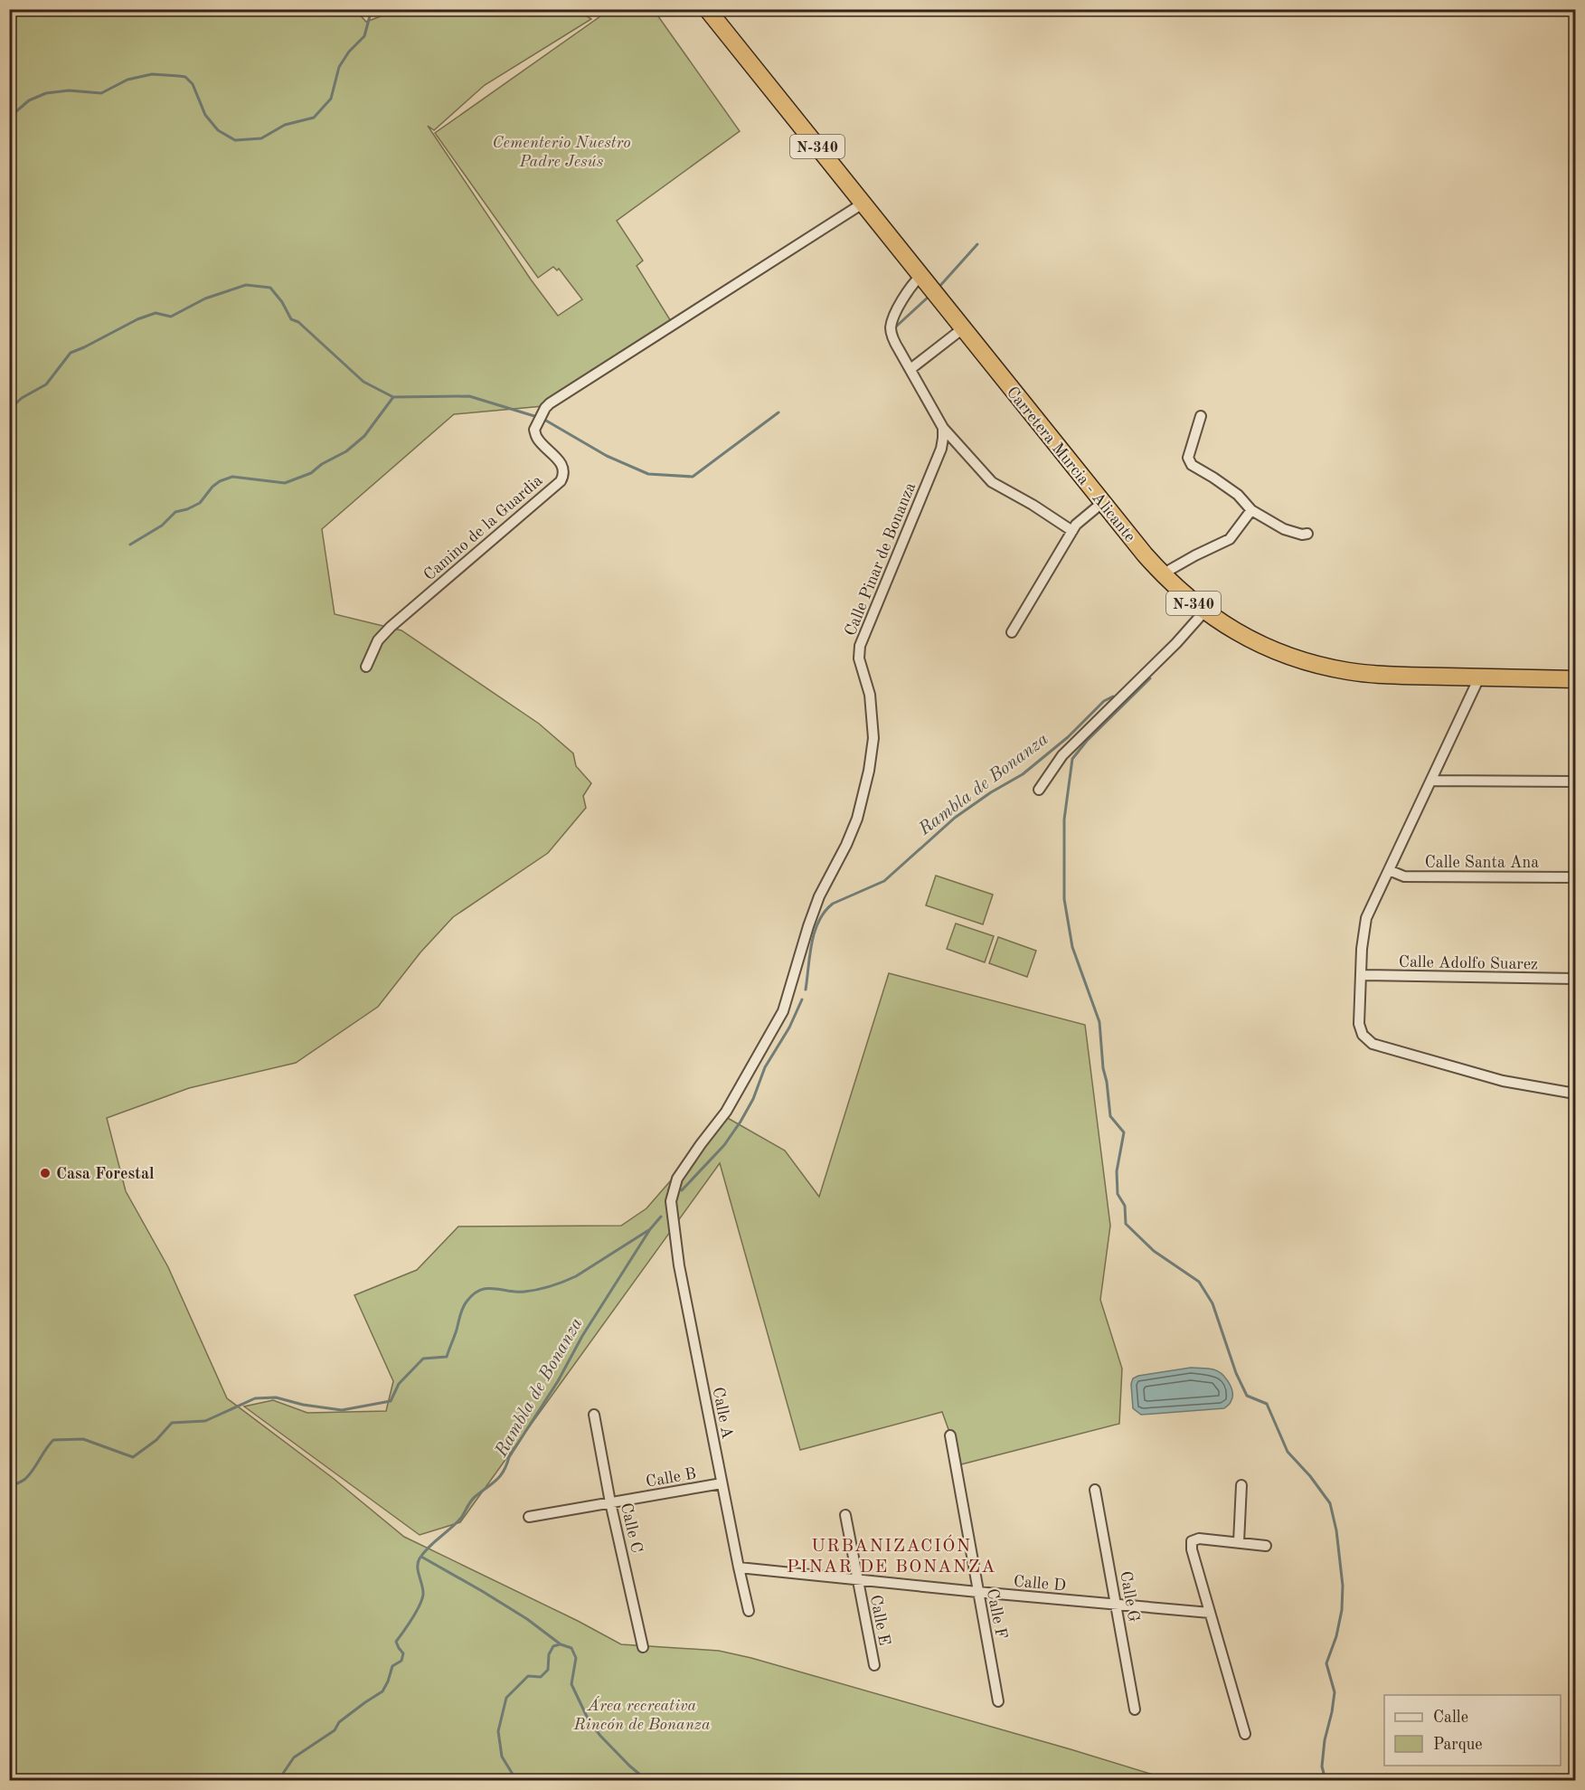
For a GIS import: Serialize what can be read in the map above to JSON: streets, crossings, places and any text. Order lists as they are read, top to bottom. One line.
{"streets":{"highway":["N-340","Carretera Murcia - Alicante"],"street":["Camino de la Guardia","Calle Pinar de Bonanza","Calle Santa Ana","Calle Adolfo Suarez","Calle A","Calle B","Calle C","Calle D","Calle G","Calle F","Calle E"]},"crossings":[["Carretera Murcia - Alicante","Camino de la Guardia"],["Calle Pinar de Bonanza","Calle A"],["Calle A","Calle B"],["Calle A","Calle D"],["Calle B","Calle C"],["Calle D","Calle G"],["Calle D","Calle F"],["Calle D","Calle E"]],"districts":["URBANIZACIÓN PINAR DE BONANZA"],"water":["Rambla de Bonanza"],"parks":["Cementerio Nuestro Padre Jesús","Área recreativa Rincón de Bonanza"],"places":["Casa Forestal"],"legend":["Calle","Parque"]}
